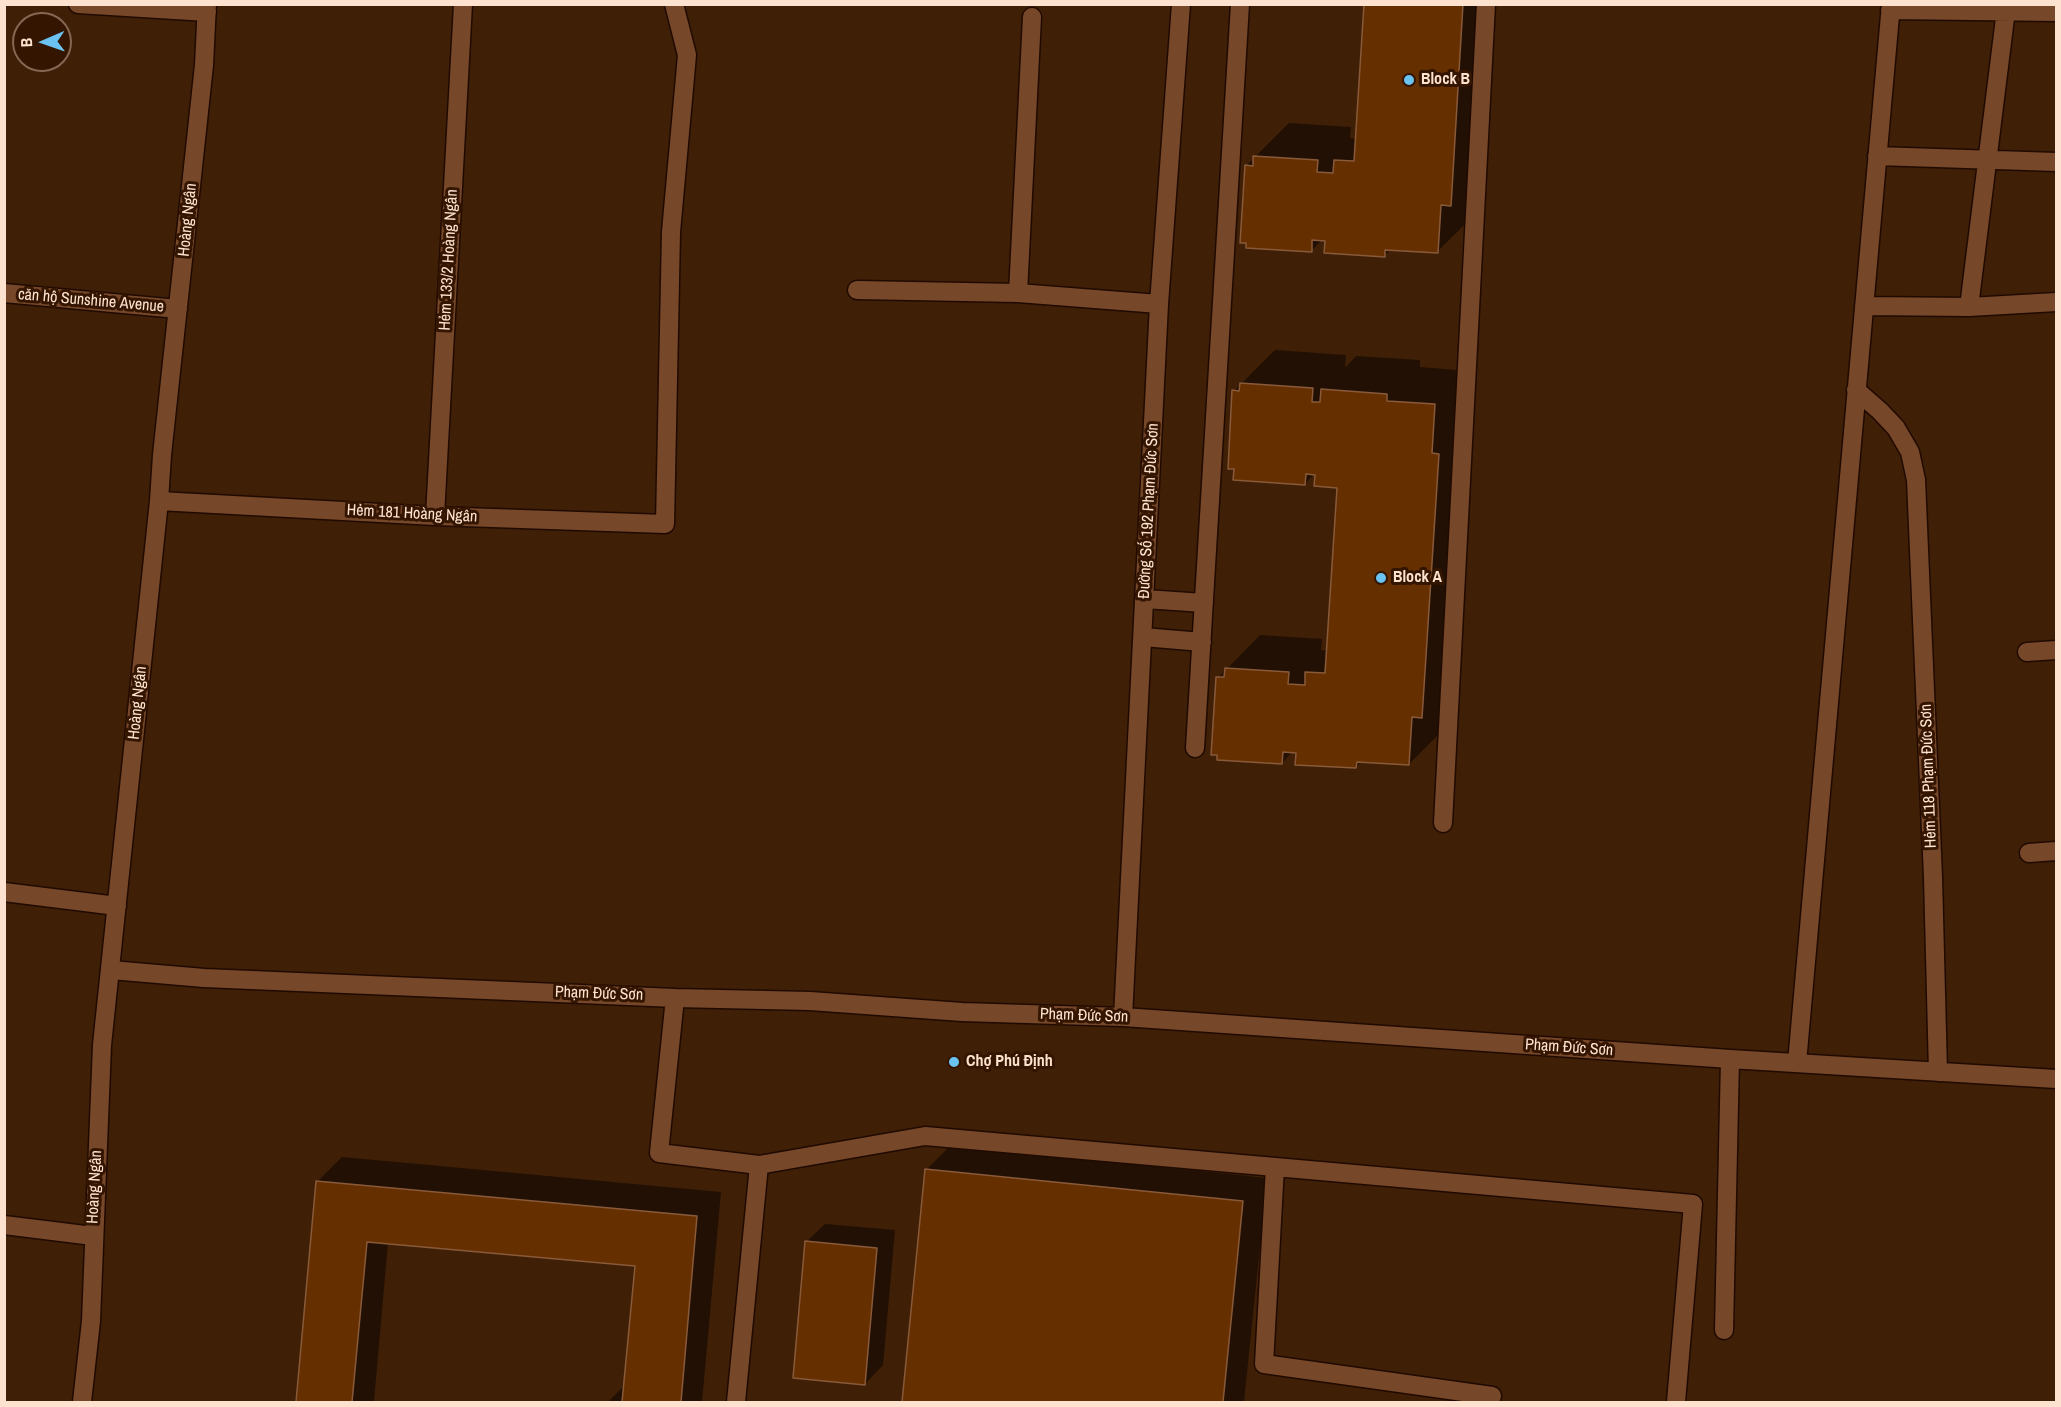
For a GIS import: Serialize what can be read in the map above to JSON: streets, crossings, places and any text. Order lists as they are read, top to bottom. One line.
{"streets":{"street":["Hoàng Ngân","Hẻm 133/2 Hoàng Ngân","căn hộ Sunshine Avenue","Đường Số 192 Phạm Đức Sơn","Hẻm 181 Hoàng Ngân","Hẻm 118 Phạm Đức Sơn","Phạm Đức Sơn"]},"crossings":[["Hoàng Ngân","căn hộ Sunshine Avenue"],["Hoàng Ngân","Hẻm 181 Hoàng Ngân"],["Hoàng Ngân","Phạm Đức Sơn"],["Hẻm 133/2 Hoàng Ngân","Hẻm 181 Hoàng Ngân"],["Đường Số 192 Phạm Đức Sơn","Phạm Đức Sơn"],["Hẻm 118 Phạm Đức Sơn","Phạm Đức Sơn"]],"places":["Block B","Block A","Chợ Phú Định"],"north":"left"}
